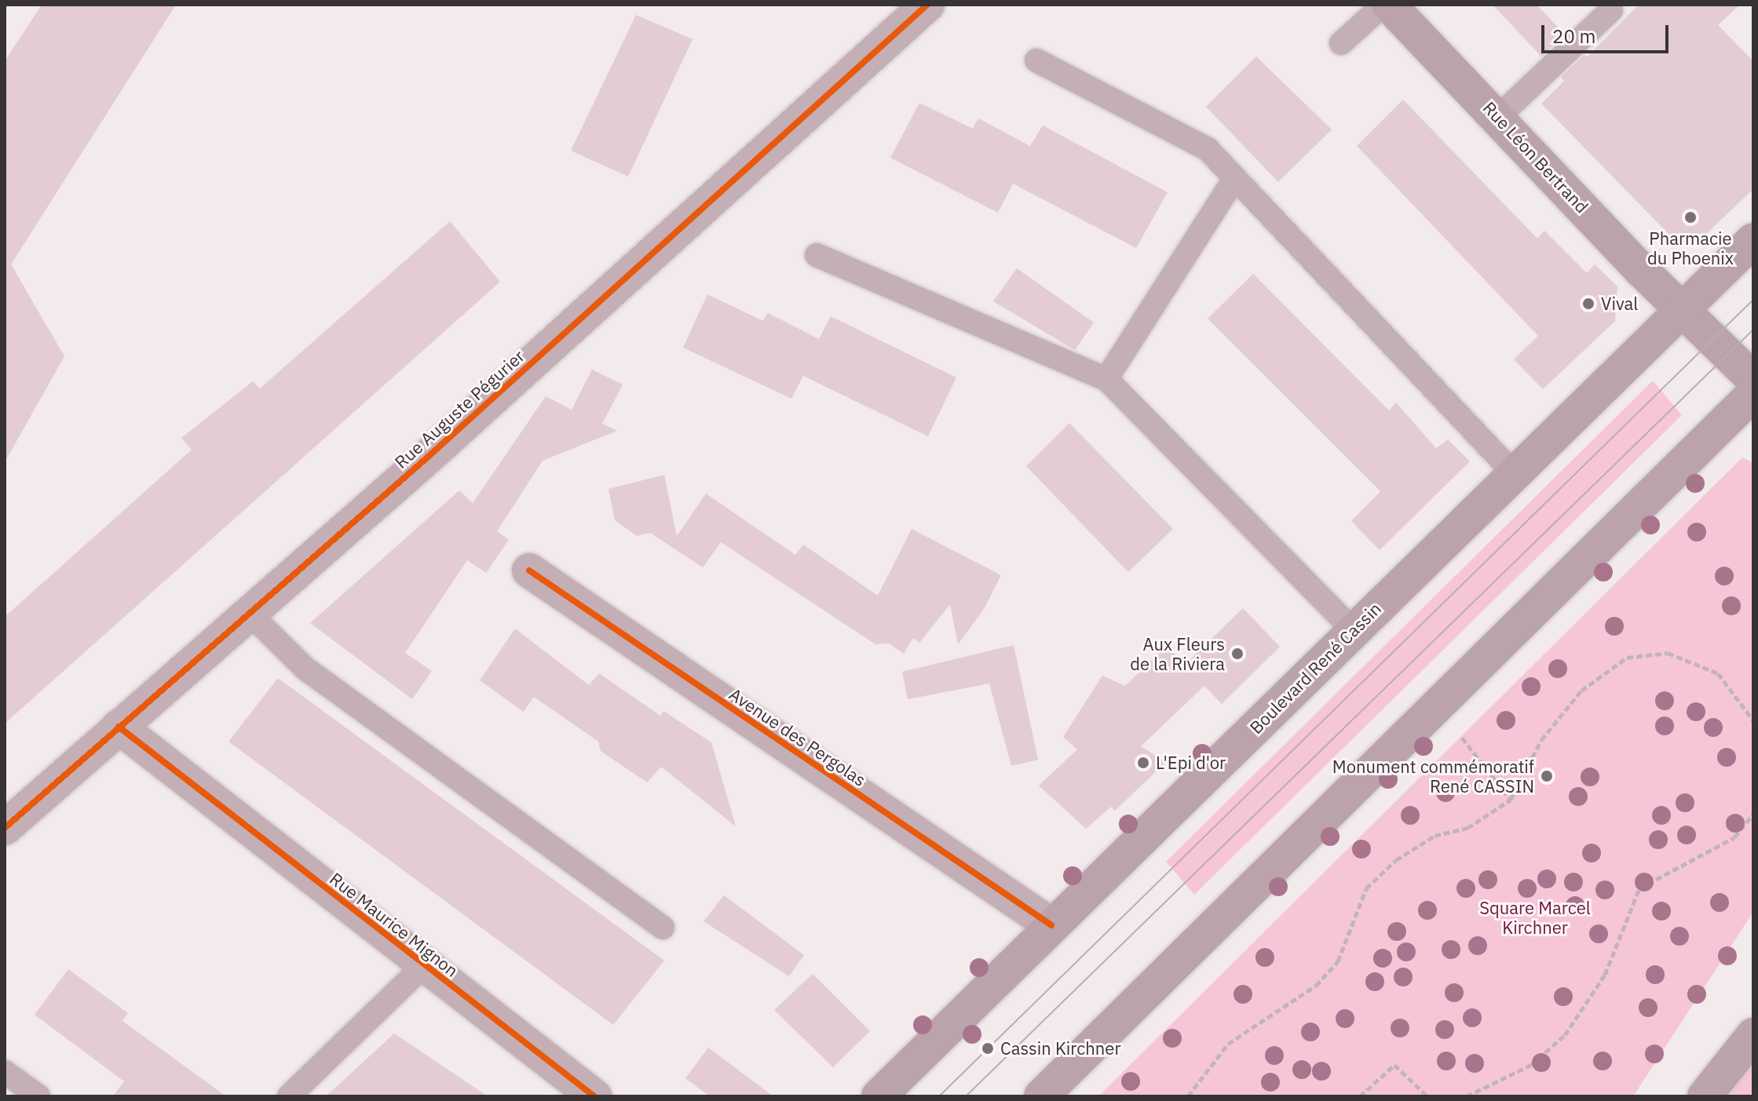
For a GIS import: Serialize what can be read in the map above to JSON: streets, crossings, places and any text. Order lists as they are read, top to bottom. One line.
{"streets":{"main road":["Rue Léon Bertrand","Boulevard René Cassin"],"street":["Rue Auguste Pégurier","Avenue des Pergolas","Rue Maurice Mignon"]},"crossings":[["Rue Léon Bertrand","Boulevard René Cassin"],["Rue Auguste Pégurier","Rue Maurice Mignon"],["Boulevard René Cassin","Avenue des Pergolas"]],"parks":["Square Marcel Kirchner"],"places":["Pharmacie du Phoenix","Vival","Aux Fleurs de la Riviera","L'Epi d'or","Monument commémoratif René CASSIN","Cassin Kirchner"],"scale_bar":"20 m"}
